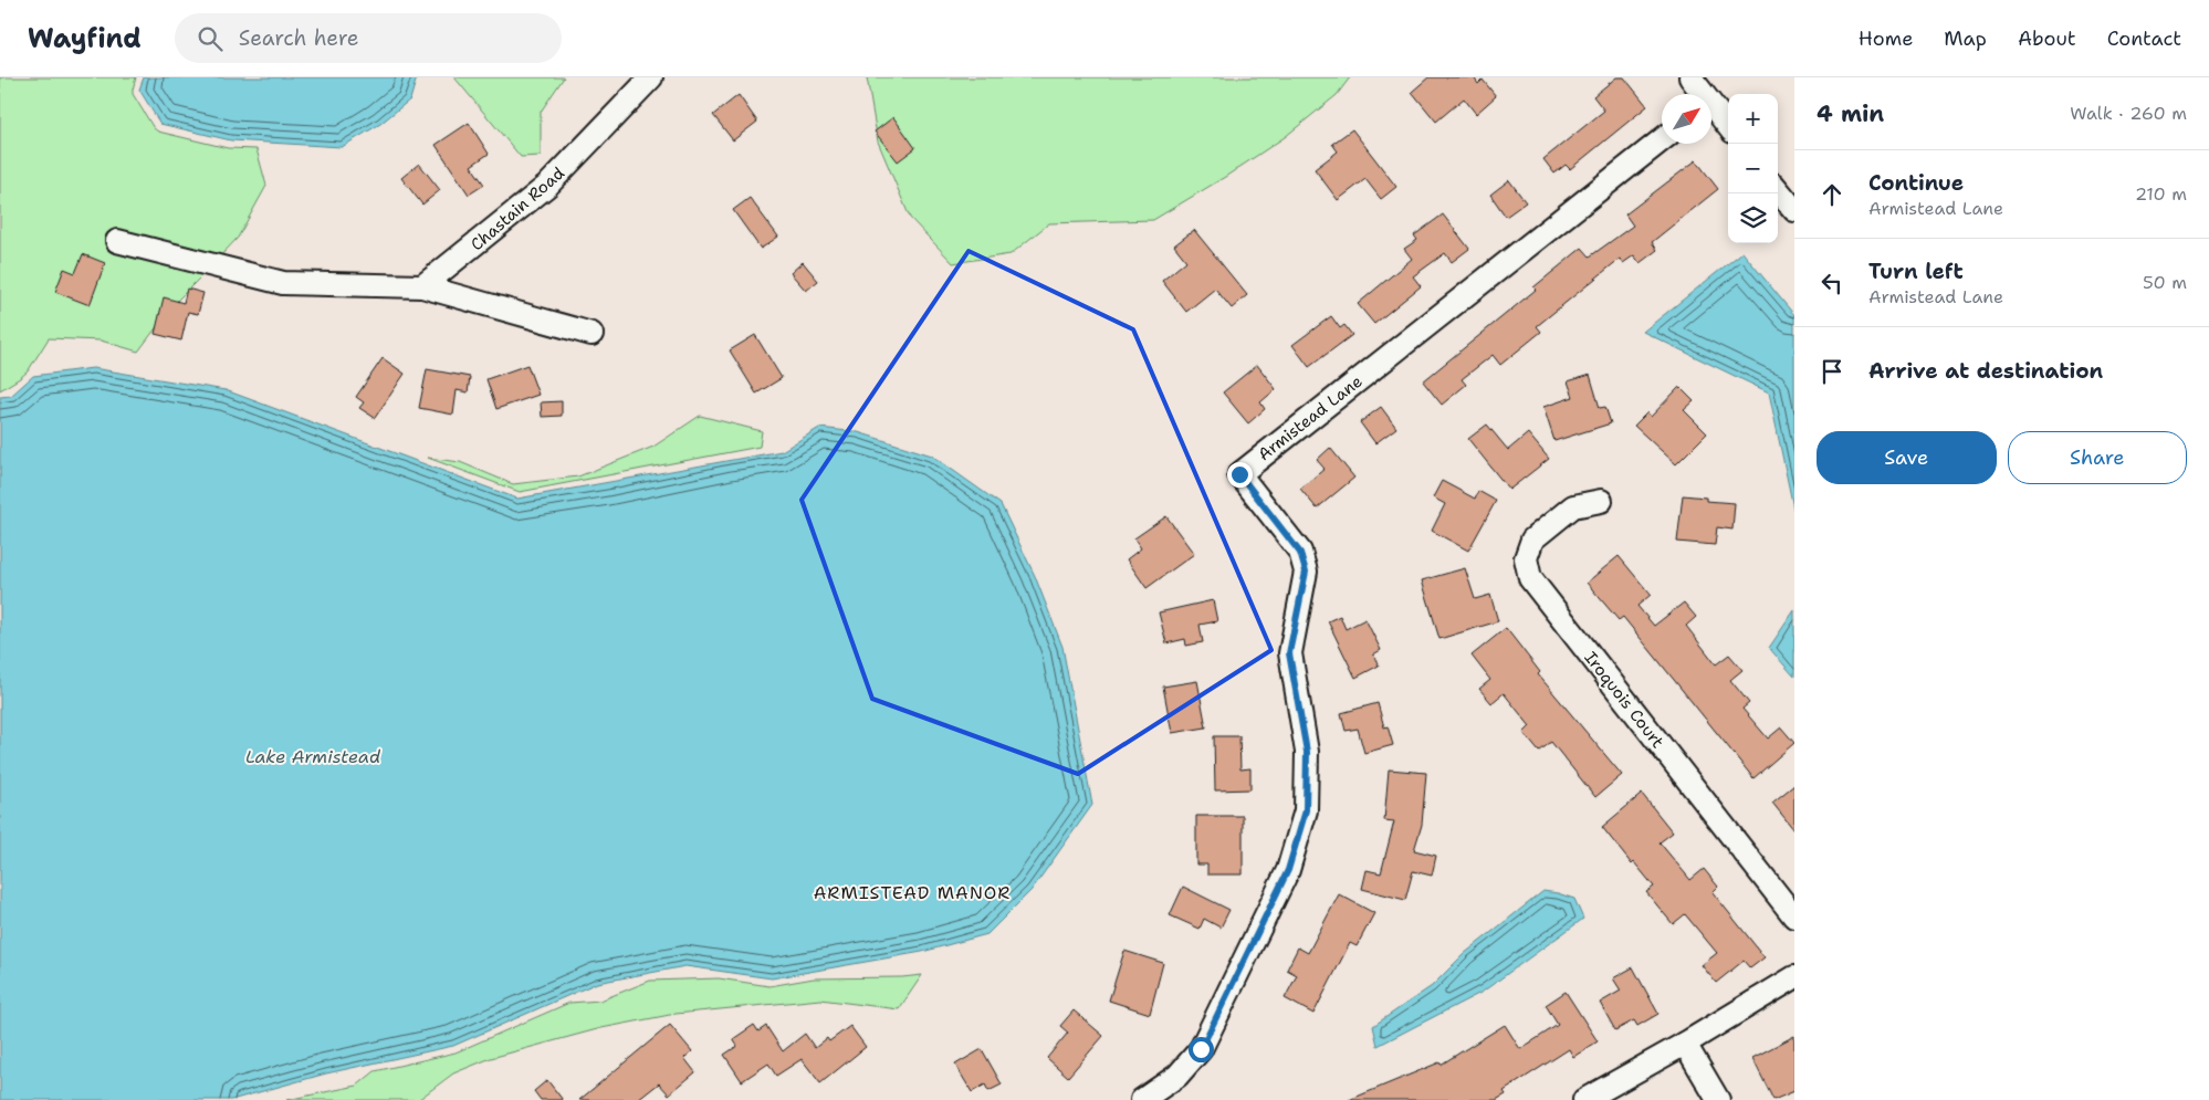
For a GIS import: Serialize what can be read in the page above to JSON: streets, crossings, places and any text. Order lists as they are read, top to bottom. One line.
{"streets":{"street":["Chastain Road","Armistead Lane","Iroquois Court"]},"districts":["ARMISTEAD MANOR"],"water":["Lake Armistead"],"north":"top right","page":{"header":"Wayfind","search":"Search here","nav":["Home","Map","About","Contact"],"heading":["4 min","Walk · 260 m"],"map_buttons":["+","−"],"list":[["Continue","Armistead Lane","210 m"],["Turn left","Armistead Lane","50 m"],"Arrive at destination"],"buttons":["Save","Share"]}}
